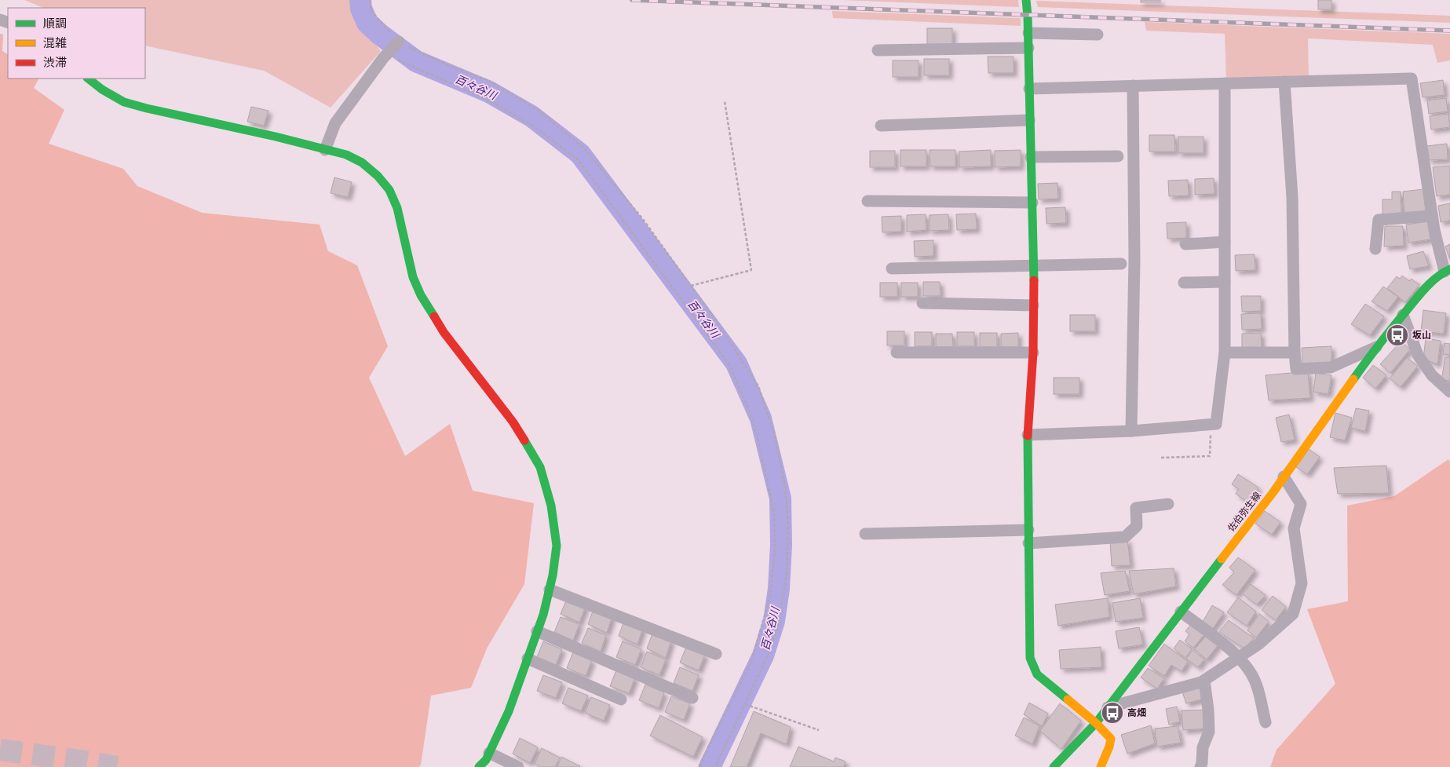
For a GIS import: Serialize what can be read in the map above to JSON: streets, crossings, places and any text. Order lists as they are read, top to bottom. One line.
{"streets":{"street":["佐伯弥生線"]},"water":["百々谷川"],"places":{"bus stop":["坂山","高畑"]},"legend":["順調","混雑","渋滞"]}
